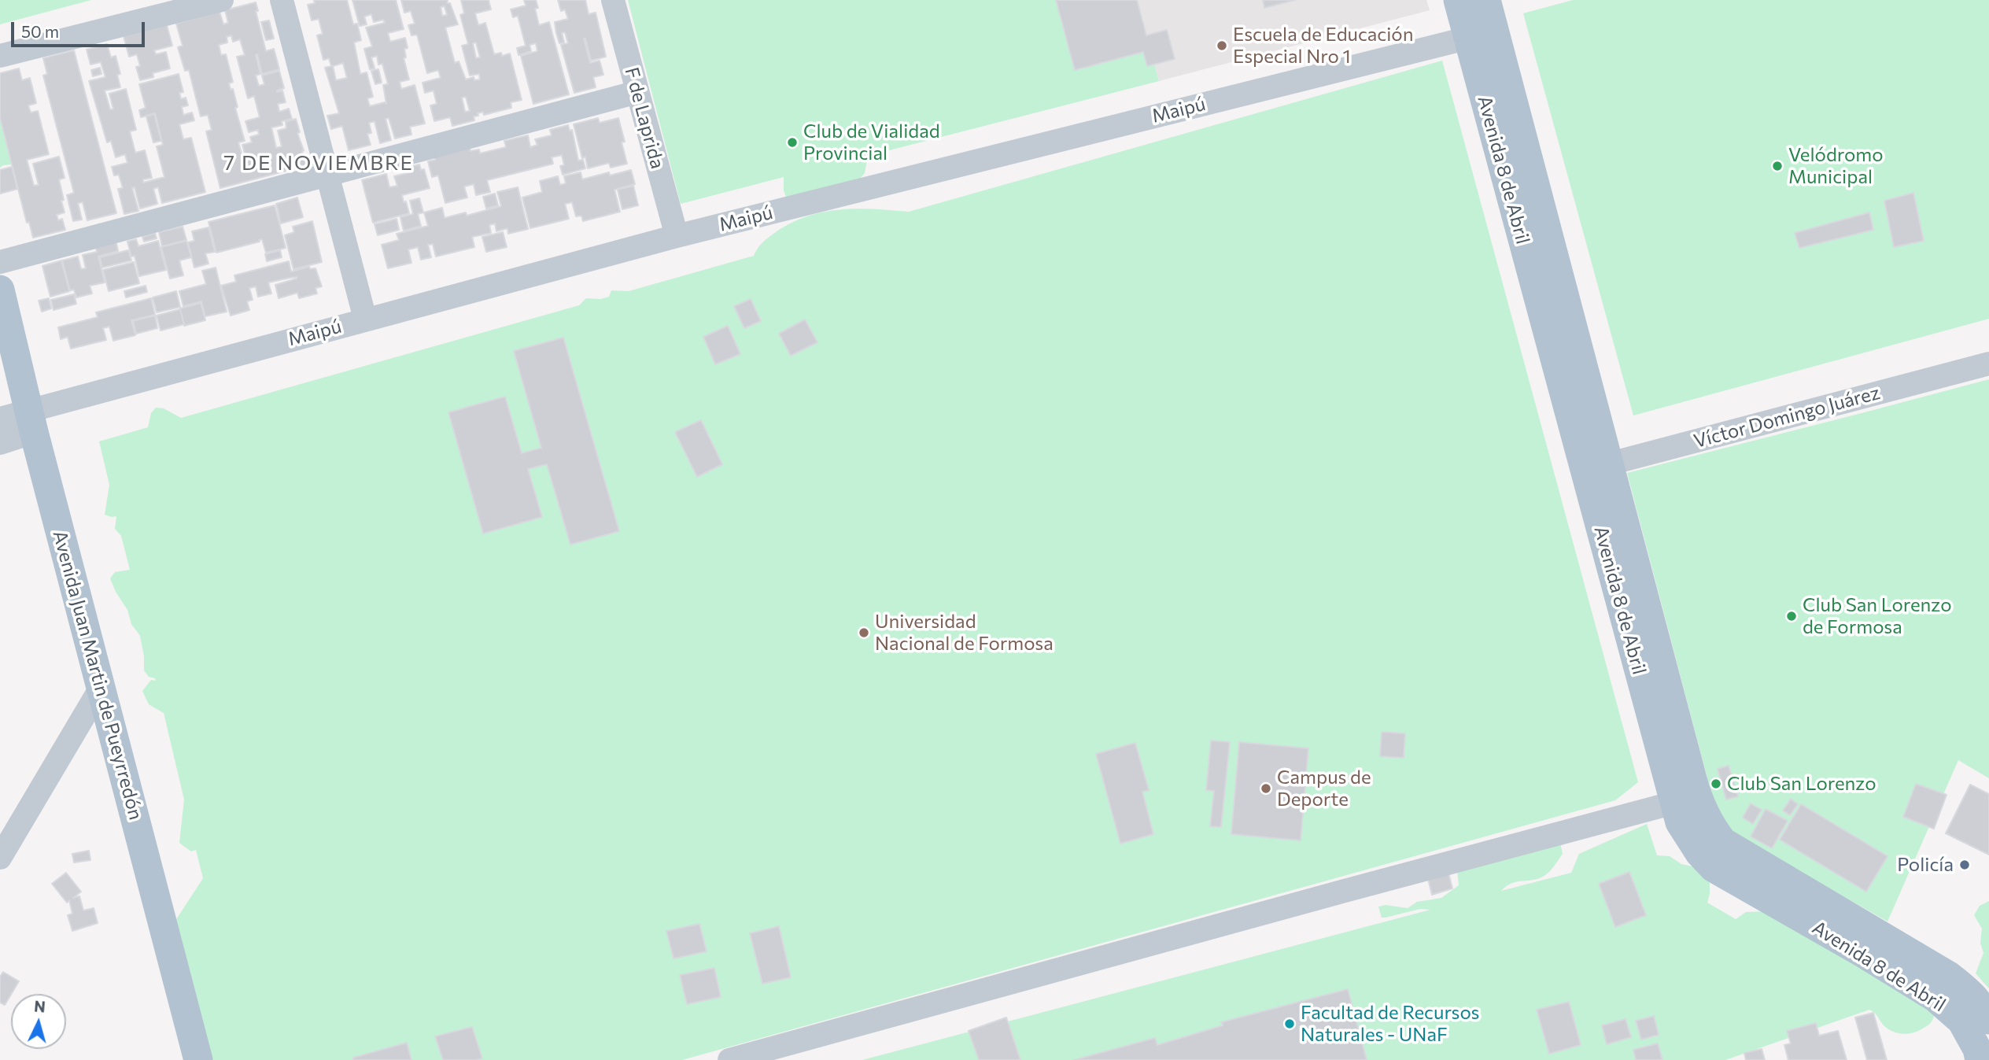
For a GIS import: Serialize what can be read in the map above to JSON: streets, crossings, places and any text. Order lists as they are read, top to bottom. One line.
{"streets":{"main road":["Avenida 8 de Abril","Avenida Juan Martin de Pueyrredón"],"street":["Maipú","F de Laprida","Víctor Domingo Juárez"]},"crossings":[["Maipú","F de Laprida"],["Maipú","Avenida 8 de Abril"],["Maipú","Avenida Juan Martin de Pueyrredón"],["Avenida 8 de Abril","Víctor Domingo Juárez"]],"districts":["7 DE NOVIEMBRE"],"places":["Escuela de Educación Especial Nro 1","Club de Vialidad Provincial","Velódromo Municipal","Club San Lorenzo de Formosa","Universidad Nacional de Formosa","Club San Lorenzo","Campus de Deporte","Policía","Facultad de Recursos Naturales - UNaF"],"scale_bar":"50 m","north":"top"}
